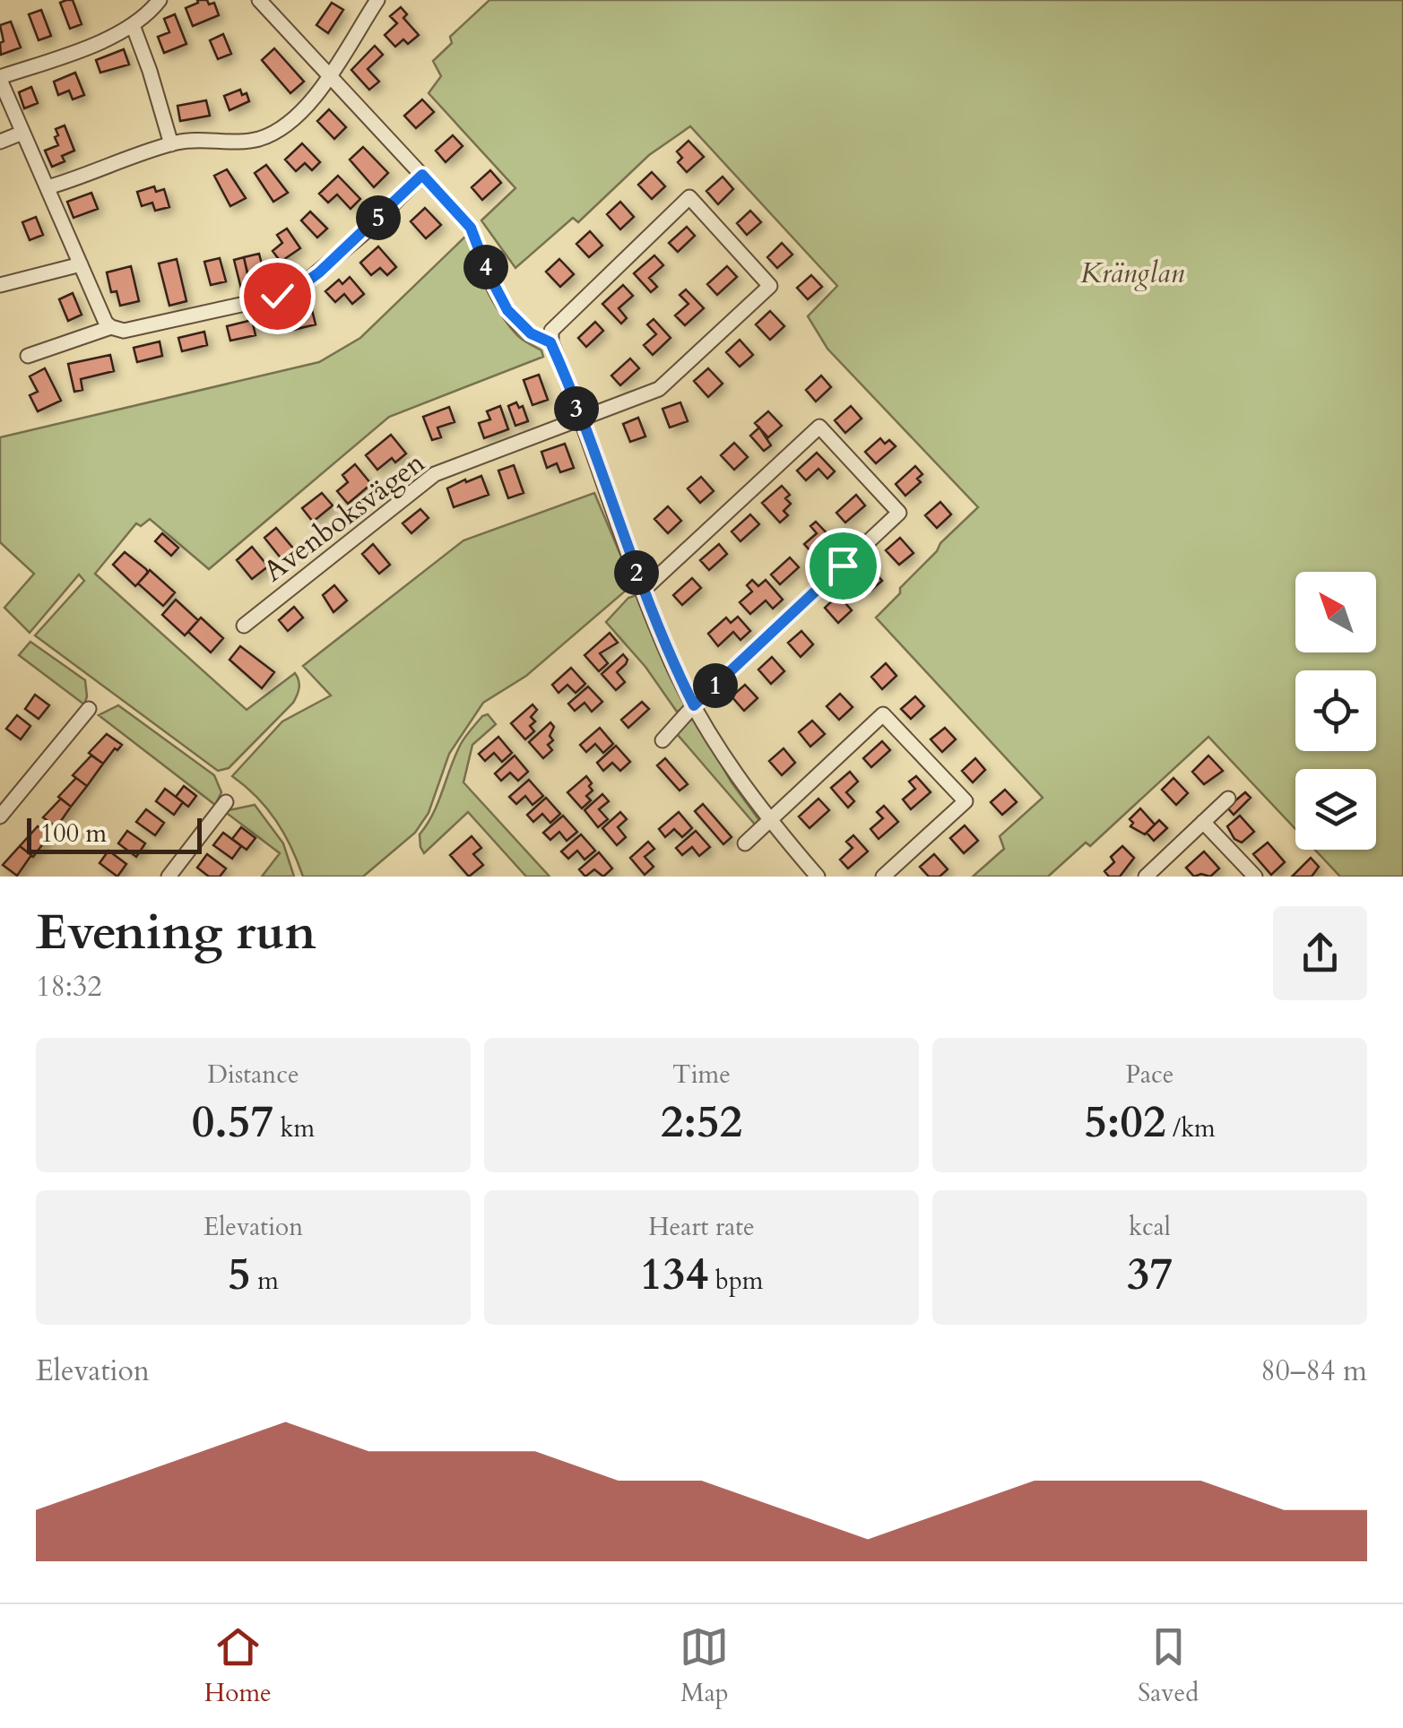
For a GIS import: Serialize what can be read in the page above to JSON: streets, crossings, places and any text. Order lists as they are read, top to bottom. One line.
{"streets":{"street":["Avenboksvägen"]},"parks":["Kränglan"],"scale_bar":"100 m","north":"top left","page":{"pins":["5","4","3","2","1"],"scale":"100 m","heading":["Evening run","18:32"],"stats":[["Distance","0.57 km"],["Time","2:52"],["Pace","5:02 /km"],["Elevation","5 m"],["Heart rate","134 bpm"],["kcal","37"]],"chart":["Elevation","80–84 m"],"tabs":["Home","Map","Saved"]}}
